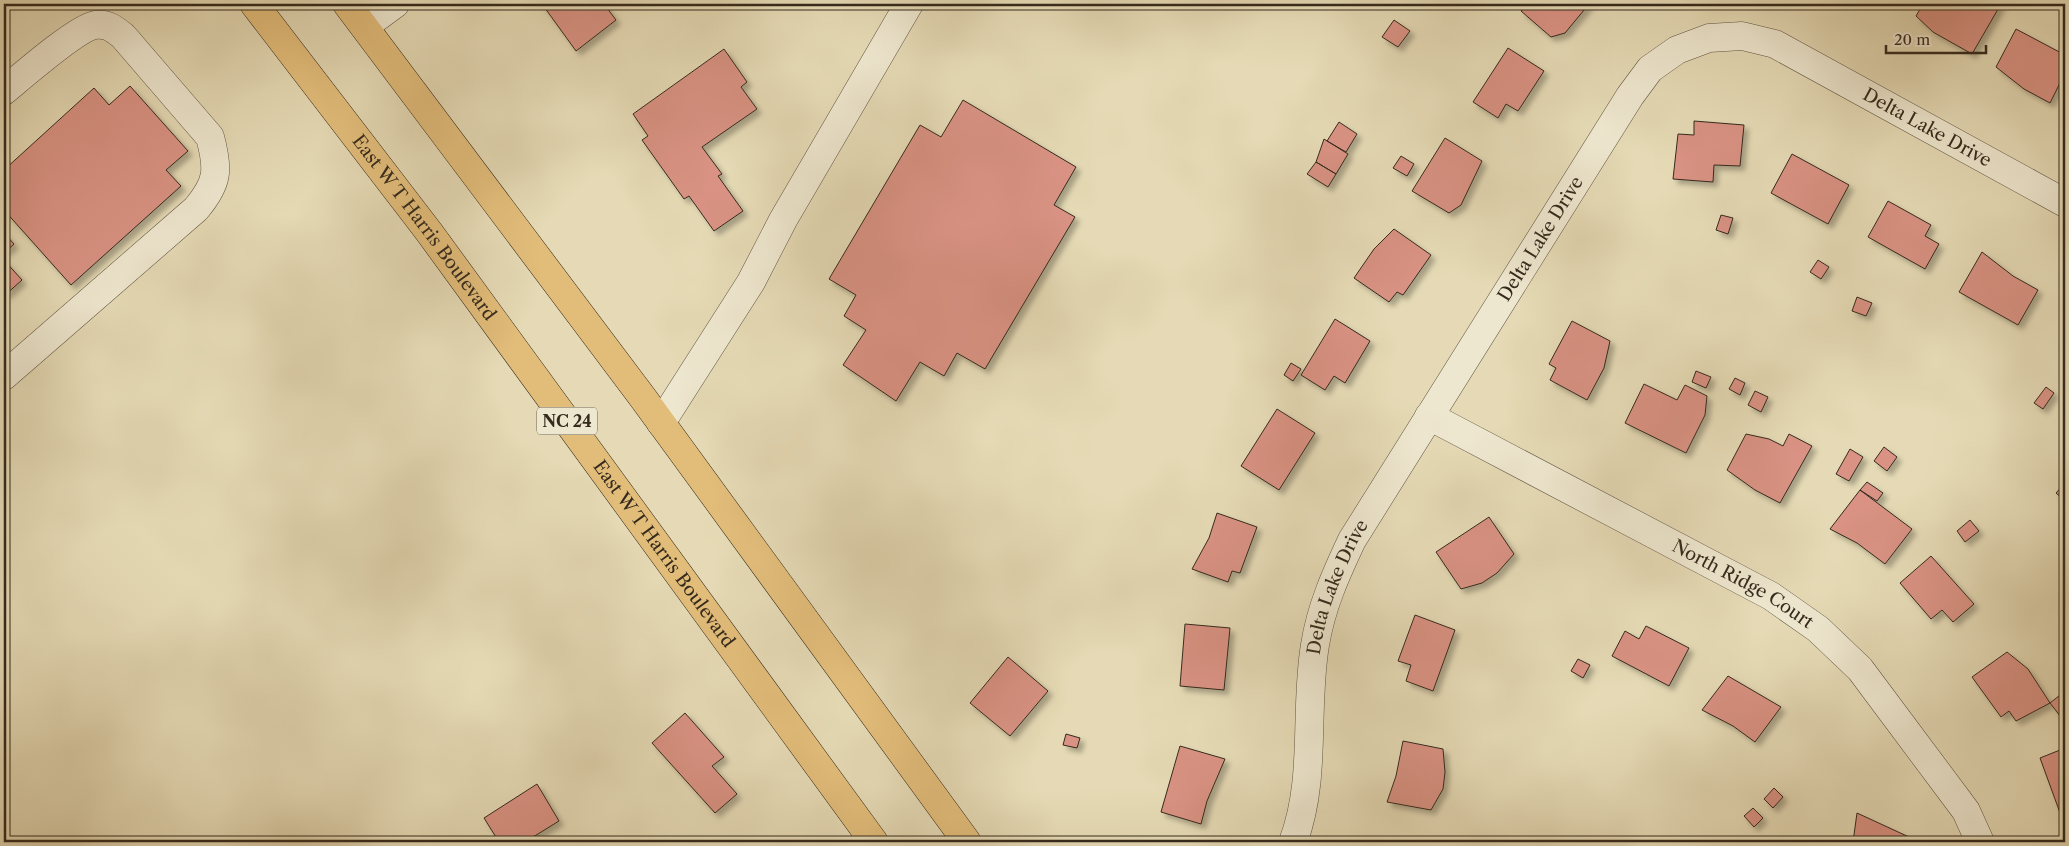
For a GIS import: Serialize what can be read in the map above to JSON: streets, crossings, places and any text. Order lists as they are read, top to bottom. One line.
{"streets":{"main road":["East W T Harris Boulevard","NC 24"],"street":["Delta Lake Drive","North Ridge Court"]},"crossings":[["Delta Lake Drive","North Ridge Court"]],"scale_bar":"20 m"}
